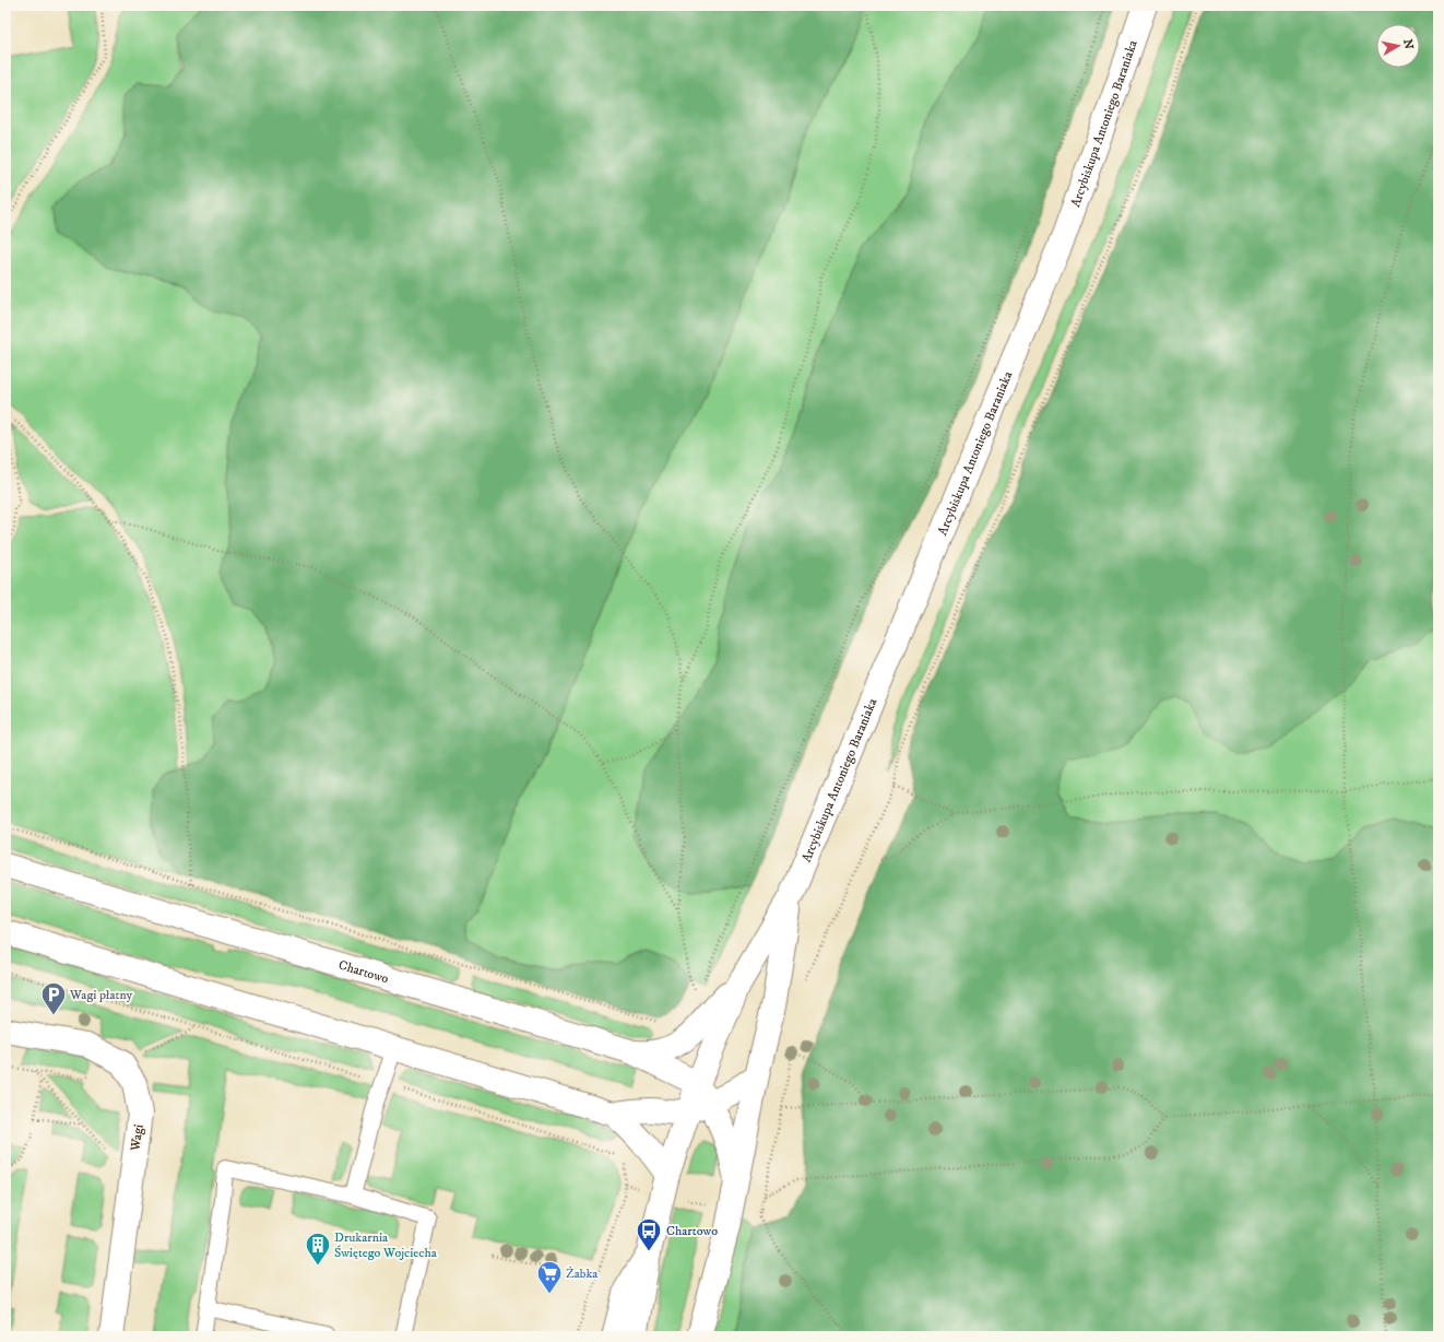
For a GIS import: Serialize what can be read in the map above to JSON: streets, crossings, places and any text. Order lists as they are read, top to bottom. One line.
{"streets":{"street":["Arcybiskupa Antoniego Baraniaka","Chartowo","Wagi"]},"crossings":[["Arcybiskupa Antoniego Baraniaka","Chartowo"]],"places":{"parking":["Wagi płatny"],"bus stop":["Chartowo"],"building":["Drukarnia Świętego Wojciecha"],"supermarket":["Żabka"]},"north":"right"}
